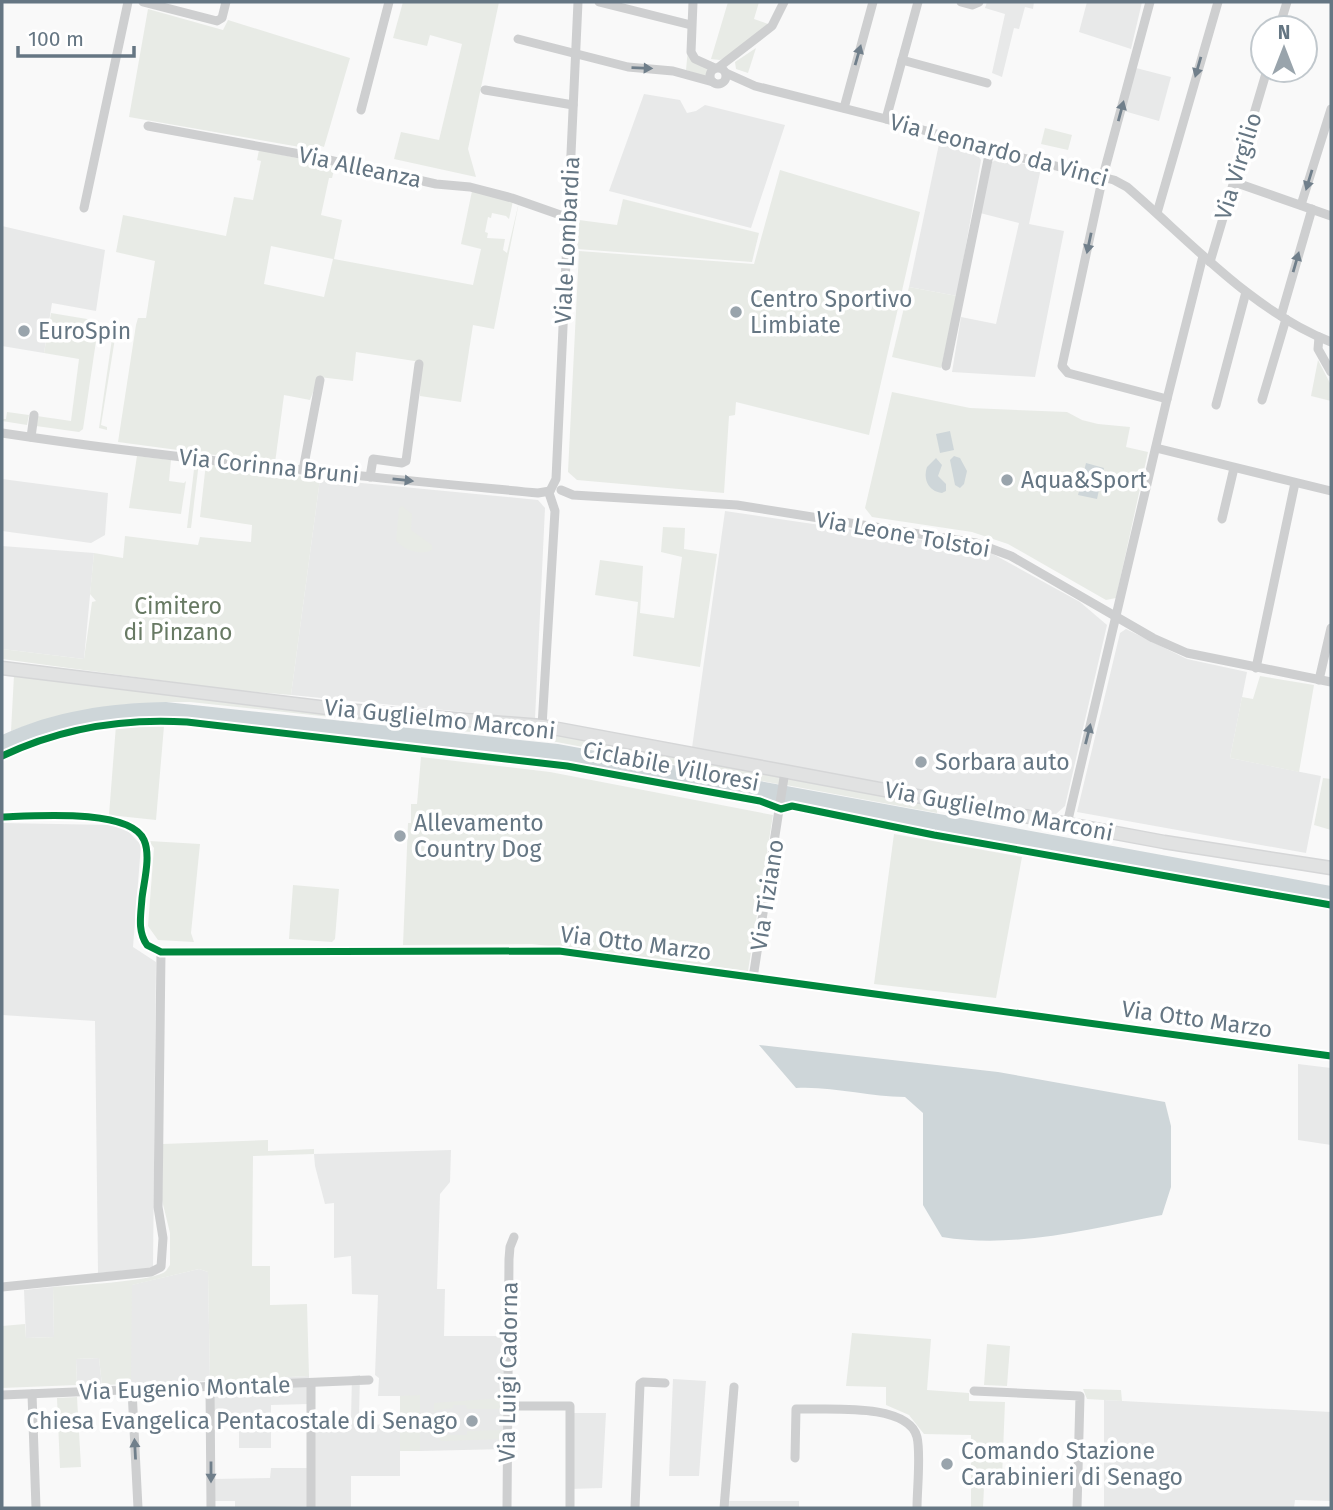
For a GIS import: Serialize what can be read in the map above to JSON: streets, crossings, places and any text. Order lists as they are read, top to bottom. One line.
{"streets":{"street":["Via Leonardo da Vinci","Via Virgilio","Via Alleanza","Viale Lombardia","Via Corinna Bruni","Via Leone Tolstoi","Via Guglielmo Marconi","Via Tiziano","Via Otto Marzo","Via Luigi Cadorna","Via Eugenio Montale"],"cycle path":["Ciclabile Villoresi"]},"crossings":[["Via Leonardo da Vinci","Via Virgilio"],["Via Leonardo da Vinci","Viale Lombardia"],["Via Alleanza","Viale Lombardia"],["Viale Lombardia","Via Corinna Bruni"],["Viale Lombardia","Via Leone Tolstoi"],["Viale Lombardia","Via Guglielmo Marconi"],["Via Corinna Bruni","Via Leone Tolstoi"],["Via Guglielmo Marconi","Via Tiziano"],["Via Tiziano","Via Otto Marzo"]],"parks":["Cimitero di Pinzano"],"places":["Centro Sportivo Limbiate","EuroSpin","Aqua&Sport","Sorbara auto","Allevamento Country Dog","Chiesa Evangelica Pentacostale di Senago","Comando Stazione Carabinieri di Senago"],"scale_bar":"100 m","north":"top"}
